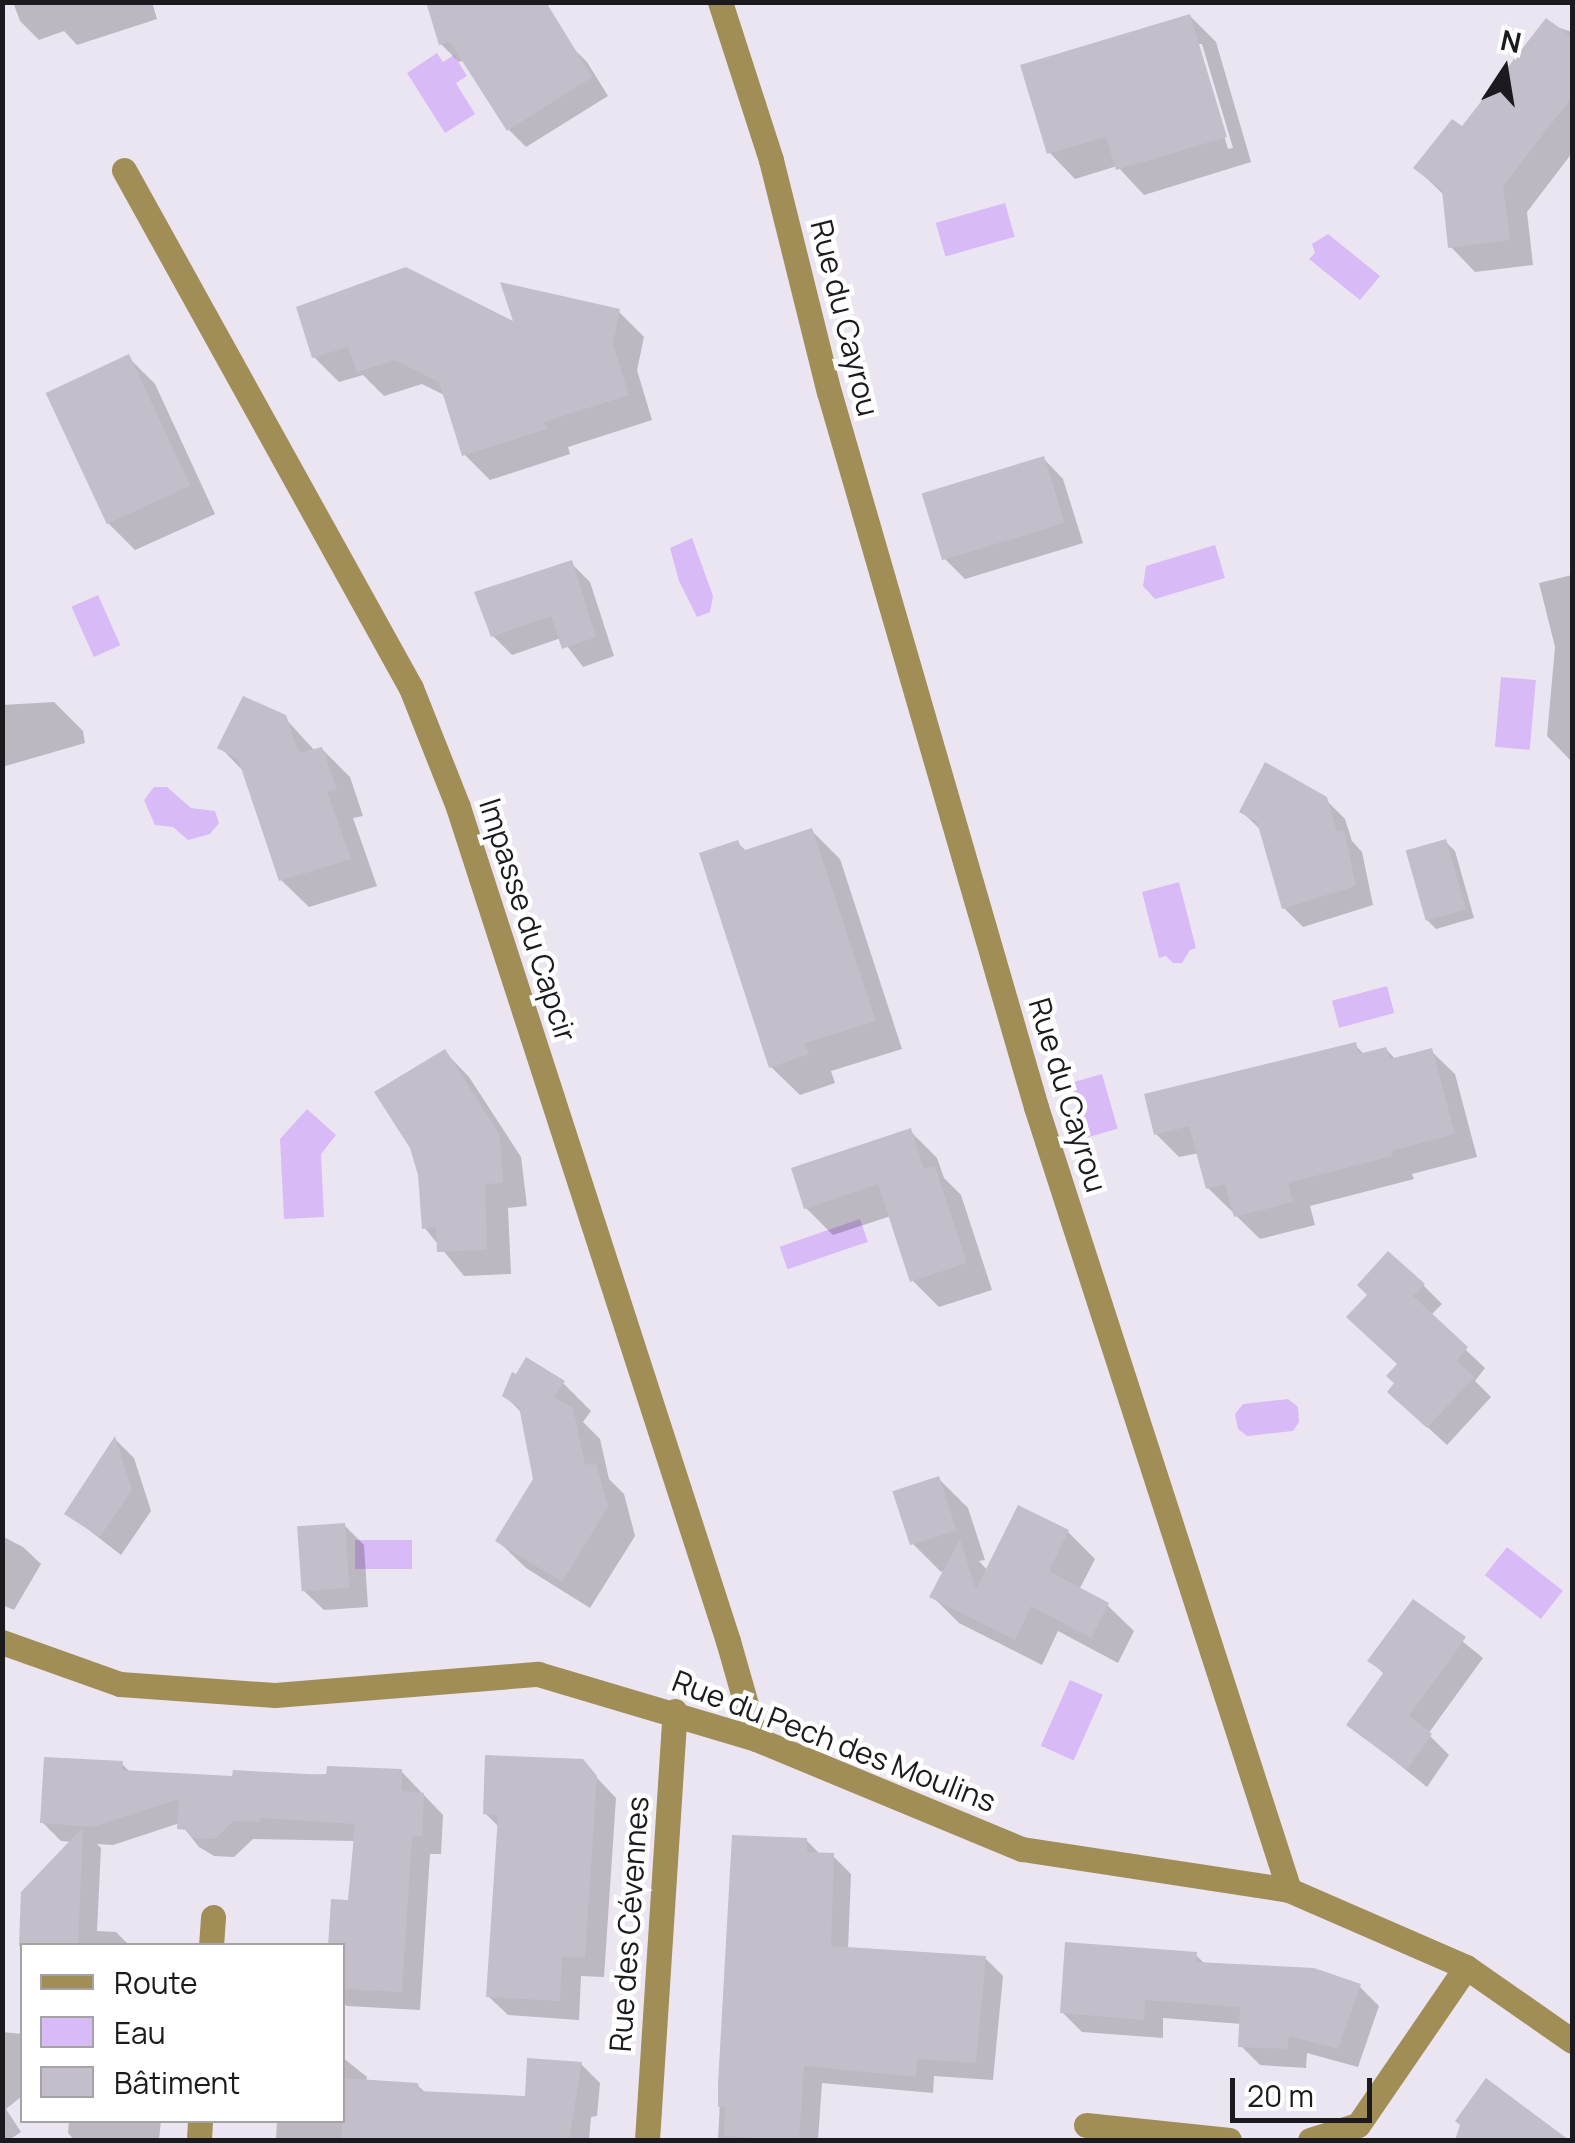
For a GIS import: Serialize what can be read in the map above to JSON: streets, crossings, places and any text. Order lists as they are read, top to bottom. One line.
{"streets":{"street":["Rue du Cayrou","Impasse du Capcir","Rue du Pech des Moulins","Rue des Cévennes"]},"crossings":[["Rue du Cayrou","Rue du Pech des Moulins"],["Impasse du Capcir","Rue du Pech des Moulins"],["Rue du Pech des Moulins","Rue des Cévennes"]],"legend":["Route","Eau","Bâtiment"],"scale_bar":"20 m","north":"top"}
